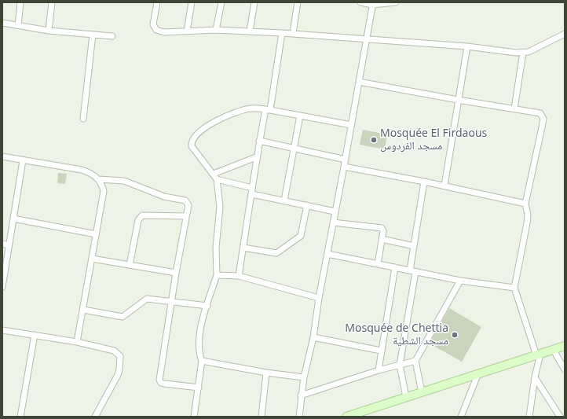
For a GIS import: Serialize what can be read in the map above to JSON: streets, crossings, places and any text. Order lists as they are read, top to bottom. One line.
{"places":["Mosquée El Firdaous مسجد الفردوس","Mosquée de Chettia مسجد الشطية"]}
